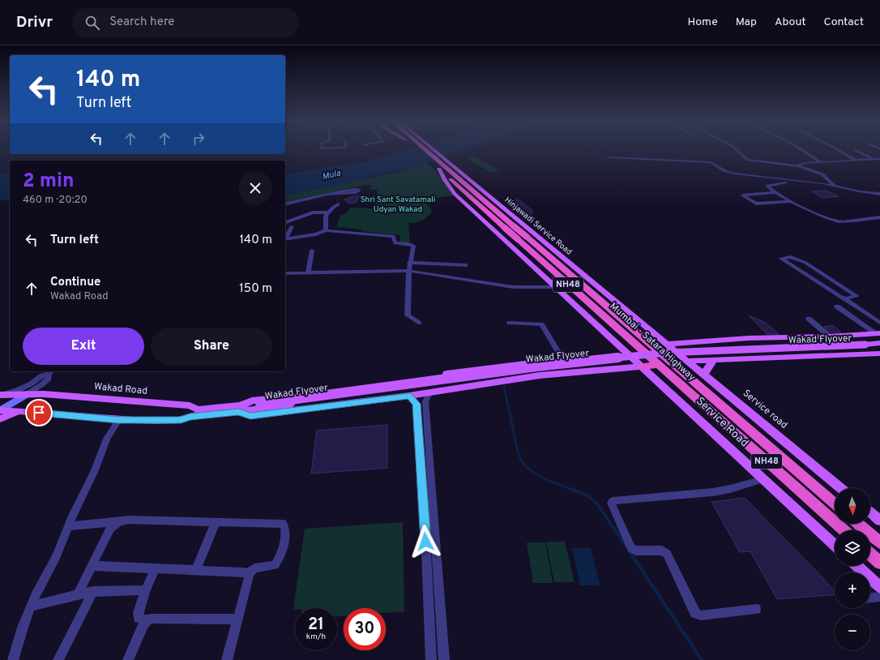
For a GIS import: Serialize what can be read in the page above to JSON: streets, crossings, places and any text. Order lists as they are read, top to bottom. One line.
{"streets":{"highway":["NH48","Mumbai - Satara Highway"],"main road":["Hinjawadi Service Road","Wakad Flyover","Wakad Road","Service road","Service Road"]},"crossings":[["Hinjawadi Service Road","NH48"],["Hinjawadi Service Road","Mumbai - Satara Highway"],["Hinjawadi Service Road","Service road"],["Hinjawadi Service Road","Service Road"],["NH48","Mumbai - Satara Highway"],["NH48","Service Road"],["Wakad Flyover","Wakad Road"],["Mumbai - Satara Highway","Service Road"]],"water":["Mula"],"parks":["Shri Sant Savatamali Udyan Wakad"],"north":"bottom","page":{"header":"Drivr","search":"Search here","nav":["Home","Map","About","Contact"],"turn":["140 m","Turn left"],"heading":["2 min","460 m · 20:20"],"list":[{"name":"Turn left","value":"140 m"},{"name":"Continue","note":"Wakad Road","value":"150 m"}],"buttons":["Exit","Share"],"map_buttons":["+","−"],"speed":"21 km/h","limit":"30"}}
